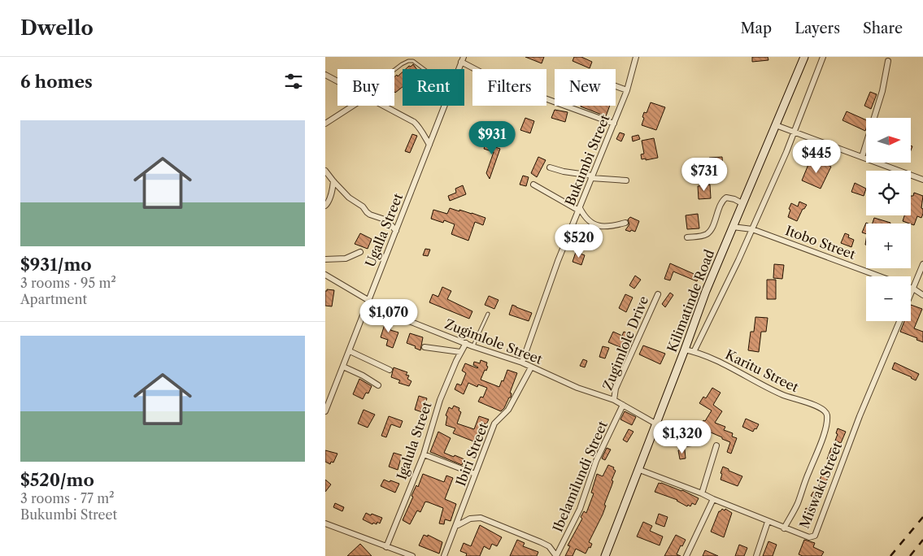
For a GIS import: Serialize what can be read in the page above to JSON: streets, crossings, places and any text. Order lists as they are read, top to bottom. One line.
{"streets":{"main road":["Kilimatinde Road"],"street":["Bukumbi Street","Ugalla Street","Itobo Street","Zugimlole Street","Zugimlole Drive","Karitu Street","Igalula Street","Ibiri Street","Ibelamilundi Street","Miswaki Street"]},"crossings":[["Bukumbi Street","Zugimlole Street"],["Ugalla Street","Zugimlole Street"],["Itobo Street","Kilimatinde Road"],["Kilimatinde Road","Zugimlole Street"],["Kilimatinde Road","Karitu Street"],["Kilimatinde Road","Miswaki Street"],["Zugimlole Street","Zugimlole Drive"],["Zugimlole Street","Igalula Street"],["Zugimlole Street","Ibiri Street"],["Zugimlole Street","Ibelamilundi Street"],["Karitu Street","Miswaki Street"]],"north":"right","page":{"header":"Dwello","nav":["Map","Layers","Share"],"heading":"6 homes","chip":["Buy","Rent","Filters","New"],"list":[{"name":"$931/mo","note":"3 rooms · 95 m² · Apartment"},{"name":"$520/mo","note":"3 rooms · 77 m² · Bukumbi Street"}],"map_buttons":["+","−"],"price":["$931","$445","$731","$520","$1,070","$1,320"]}}
